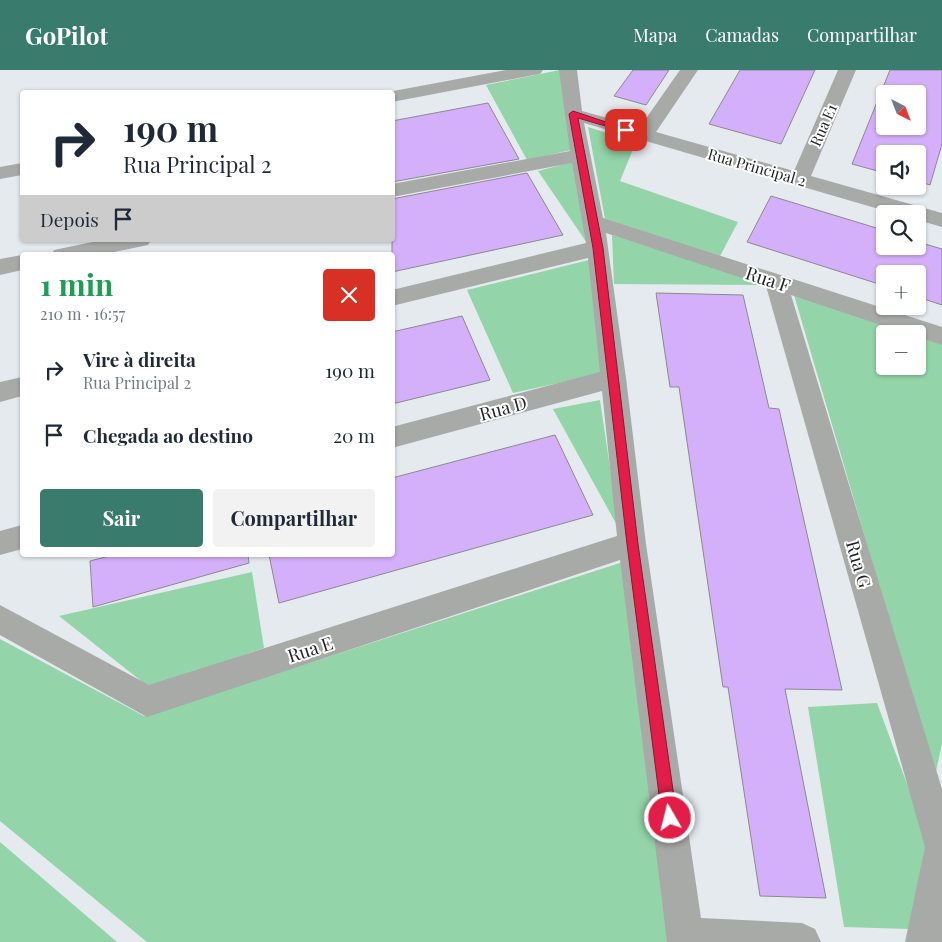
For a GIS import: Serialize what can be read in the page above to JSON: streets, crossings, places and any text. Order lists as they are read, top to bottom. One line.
{"streets":{"street":["Rua E1","Rua Principal 2","Rua F","Rua D","Rua G","Rua E"]},"crossings":[["Rua E1","Rua Principal 2"],["Rua F","Rua G"]],"north":"bottom right","page":{"header":"GoPilot","nav":["Mapa","Camadas","Compartilhar"],"map_buttons":["+","−"],"turn":["190 m","Rua Principal 2"],"then":"Depois","heading":["1 min","210 m · 16:57"],"list":[{"name":"Vire à direita","note":"Rua Principal 2","value":"190 m"},{"name":"Chegada ao destino","value":"20 m"}],"buttons":["Sair","Compartilhar"]}}
